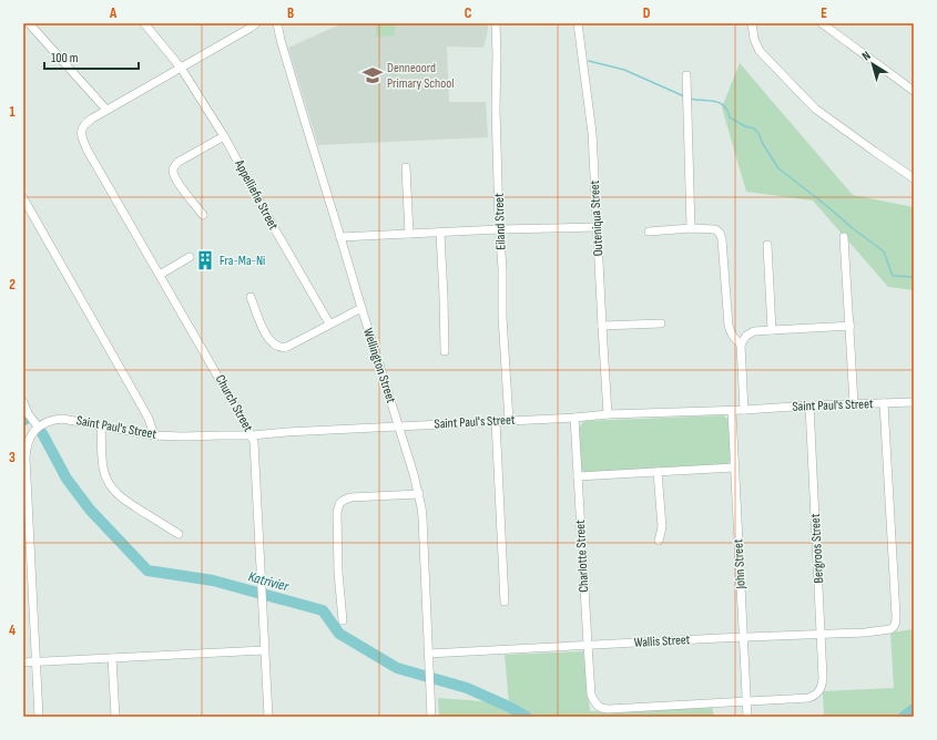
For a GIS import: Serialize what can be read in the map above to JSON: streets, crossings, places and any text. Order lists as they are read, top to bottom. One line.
{"streets":{"street":["Appelliefie Street","Outeniqua Street","Eiland Street","Wellington Street","Church Street","Saint Paul's Street","Bergroos Street","Charlotte Street","John Street","Wallis Street"]},"crossings":[["Outeniqua Street","Saint Paul's Street"],["Eiland Street","Saint Paul's Street"],["Wellington Street","Saint Paul's Street"],["Wellington Street","Wallis Street"],["Church Street","Saint Paul's Street"],["Saint Paul's Street","Bergroos Street"],["Saint Paul's Street","Charlotte Street"],["Saint Paul's Street","John Street"],["Saint Paul's Street","Wallis Street"],["Bergroos Street","Charlotte Street"],["Bergroos Street","John Street"],["Bergroos Street","Wallis Street"],["Charlotte Street","John Street"],["Charlotte Street","Wallis Street"],["John Street","Wallis Street"]],"water":["Katrivier"],"places":{"school or university":["Denneoord Primary School"],"building":["Fra-Ma-Ni"]},"scale_bar":"100 m","north":"top left","grid":{"columns":["A","B","C","D","E"],"rows":["1","2","3","4"]}}
